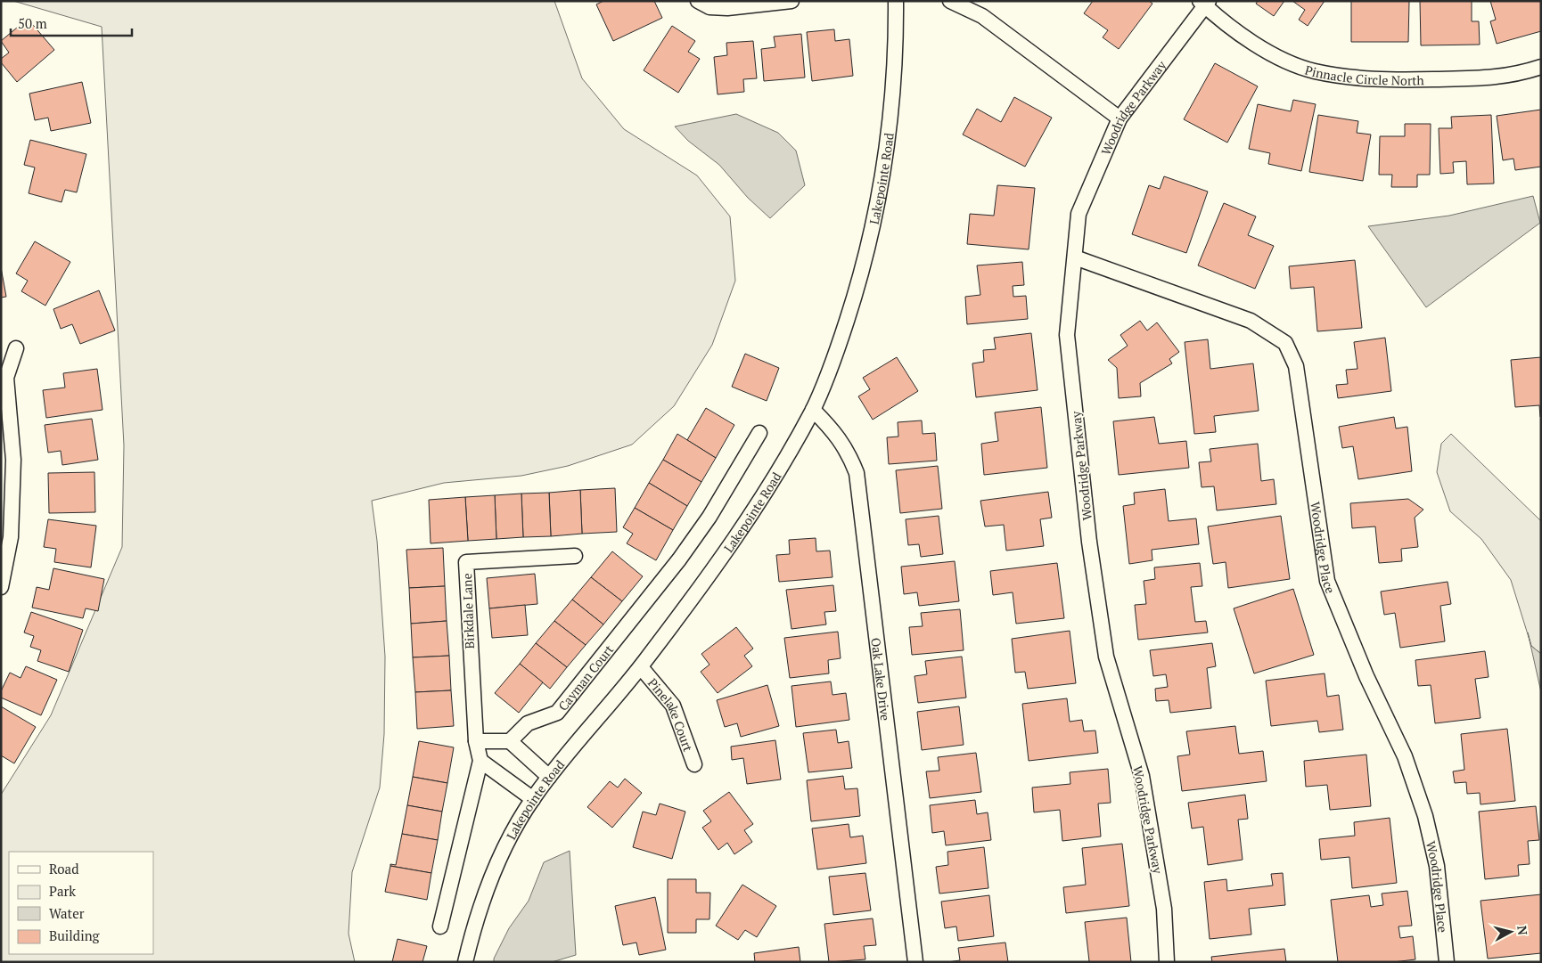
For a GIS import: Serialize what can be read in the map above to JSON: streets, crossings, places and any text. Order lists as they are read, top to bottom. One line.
{"streets":{"street":["Pinnacle Circle North","Woodridge Parkway","Lakepointe Road","Woodridge Place","Birkdale Lane","Cayman Court","Oak Lake Drive","Pinelake Court"]},"crossings":[["Pinnacle Circle North","Woodridge Parkway"],["Woodridge Parkway","Woodridge Place"],["Lakepointe Road","Oak Lake Drive"],["Lakepointe Road","Pinelake Court"]],"legend":["Road","Park","Water","Building"],"scale_bar":"50 m","north":"right"}
